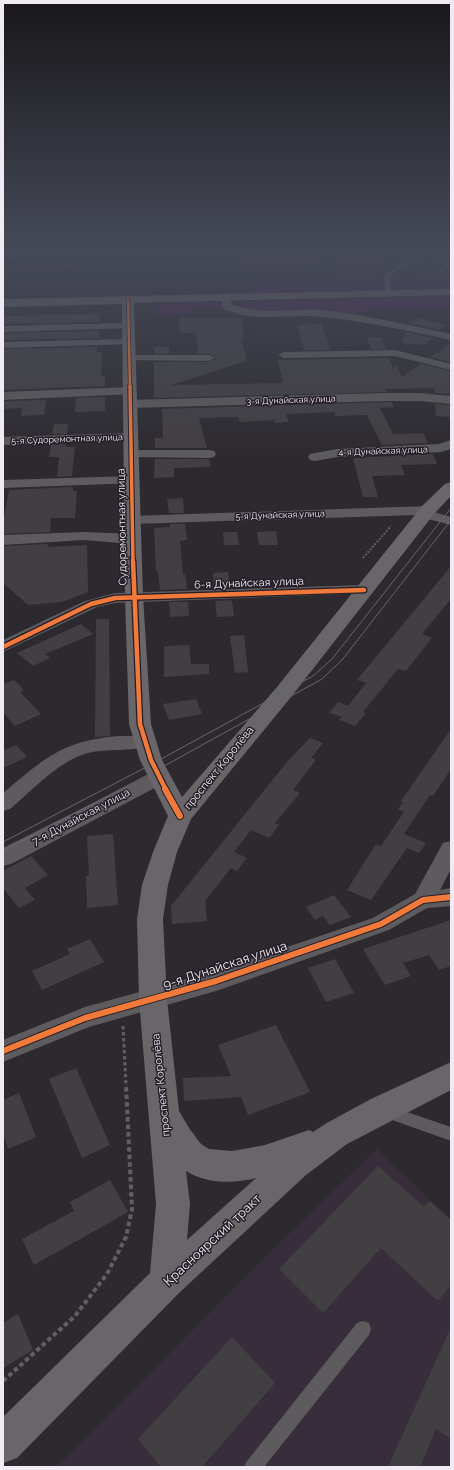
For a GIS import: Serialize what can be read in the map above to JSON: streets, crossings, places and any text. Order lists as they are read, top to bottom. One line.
{"streets":{"main road":["Судоремонтная улица","проспект Королёва","Красноярский тракт"],"street":["3-я Дунайская улица","5-я Судоремонтная улица","4-я Дунайская улица","5-я Дунайская улица","6-я Дунайская улица","7-я Дунайская улица","9-я Дунайская улица"]},"crossings":[["3-я Дунайская улица","Судоремонтная улица"],["5-я Судоремонтная улица","Судоремонтная улица"],["5-я Дунайская улица","Судоремонтная улица"],["5-я Дунайская улица","проспект Королёва"],["Судоремонтная улица","6-я Дунайская улица"],["Судоремонтная улица","проспект Королёва"],["Судоремонтная улица","7-я Дунайская улица"],["6-я Дунайская улица","проспект Королёва"],["проспект Королёва","9-я Дунайская улица"],["проспект Королёва","Красноярский тракт"]]}
